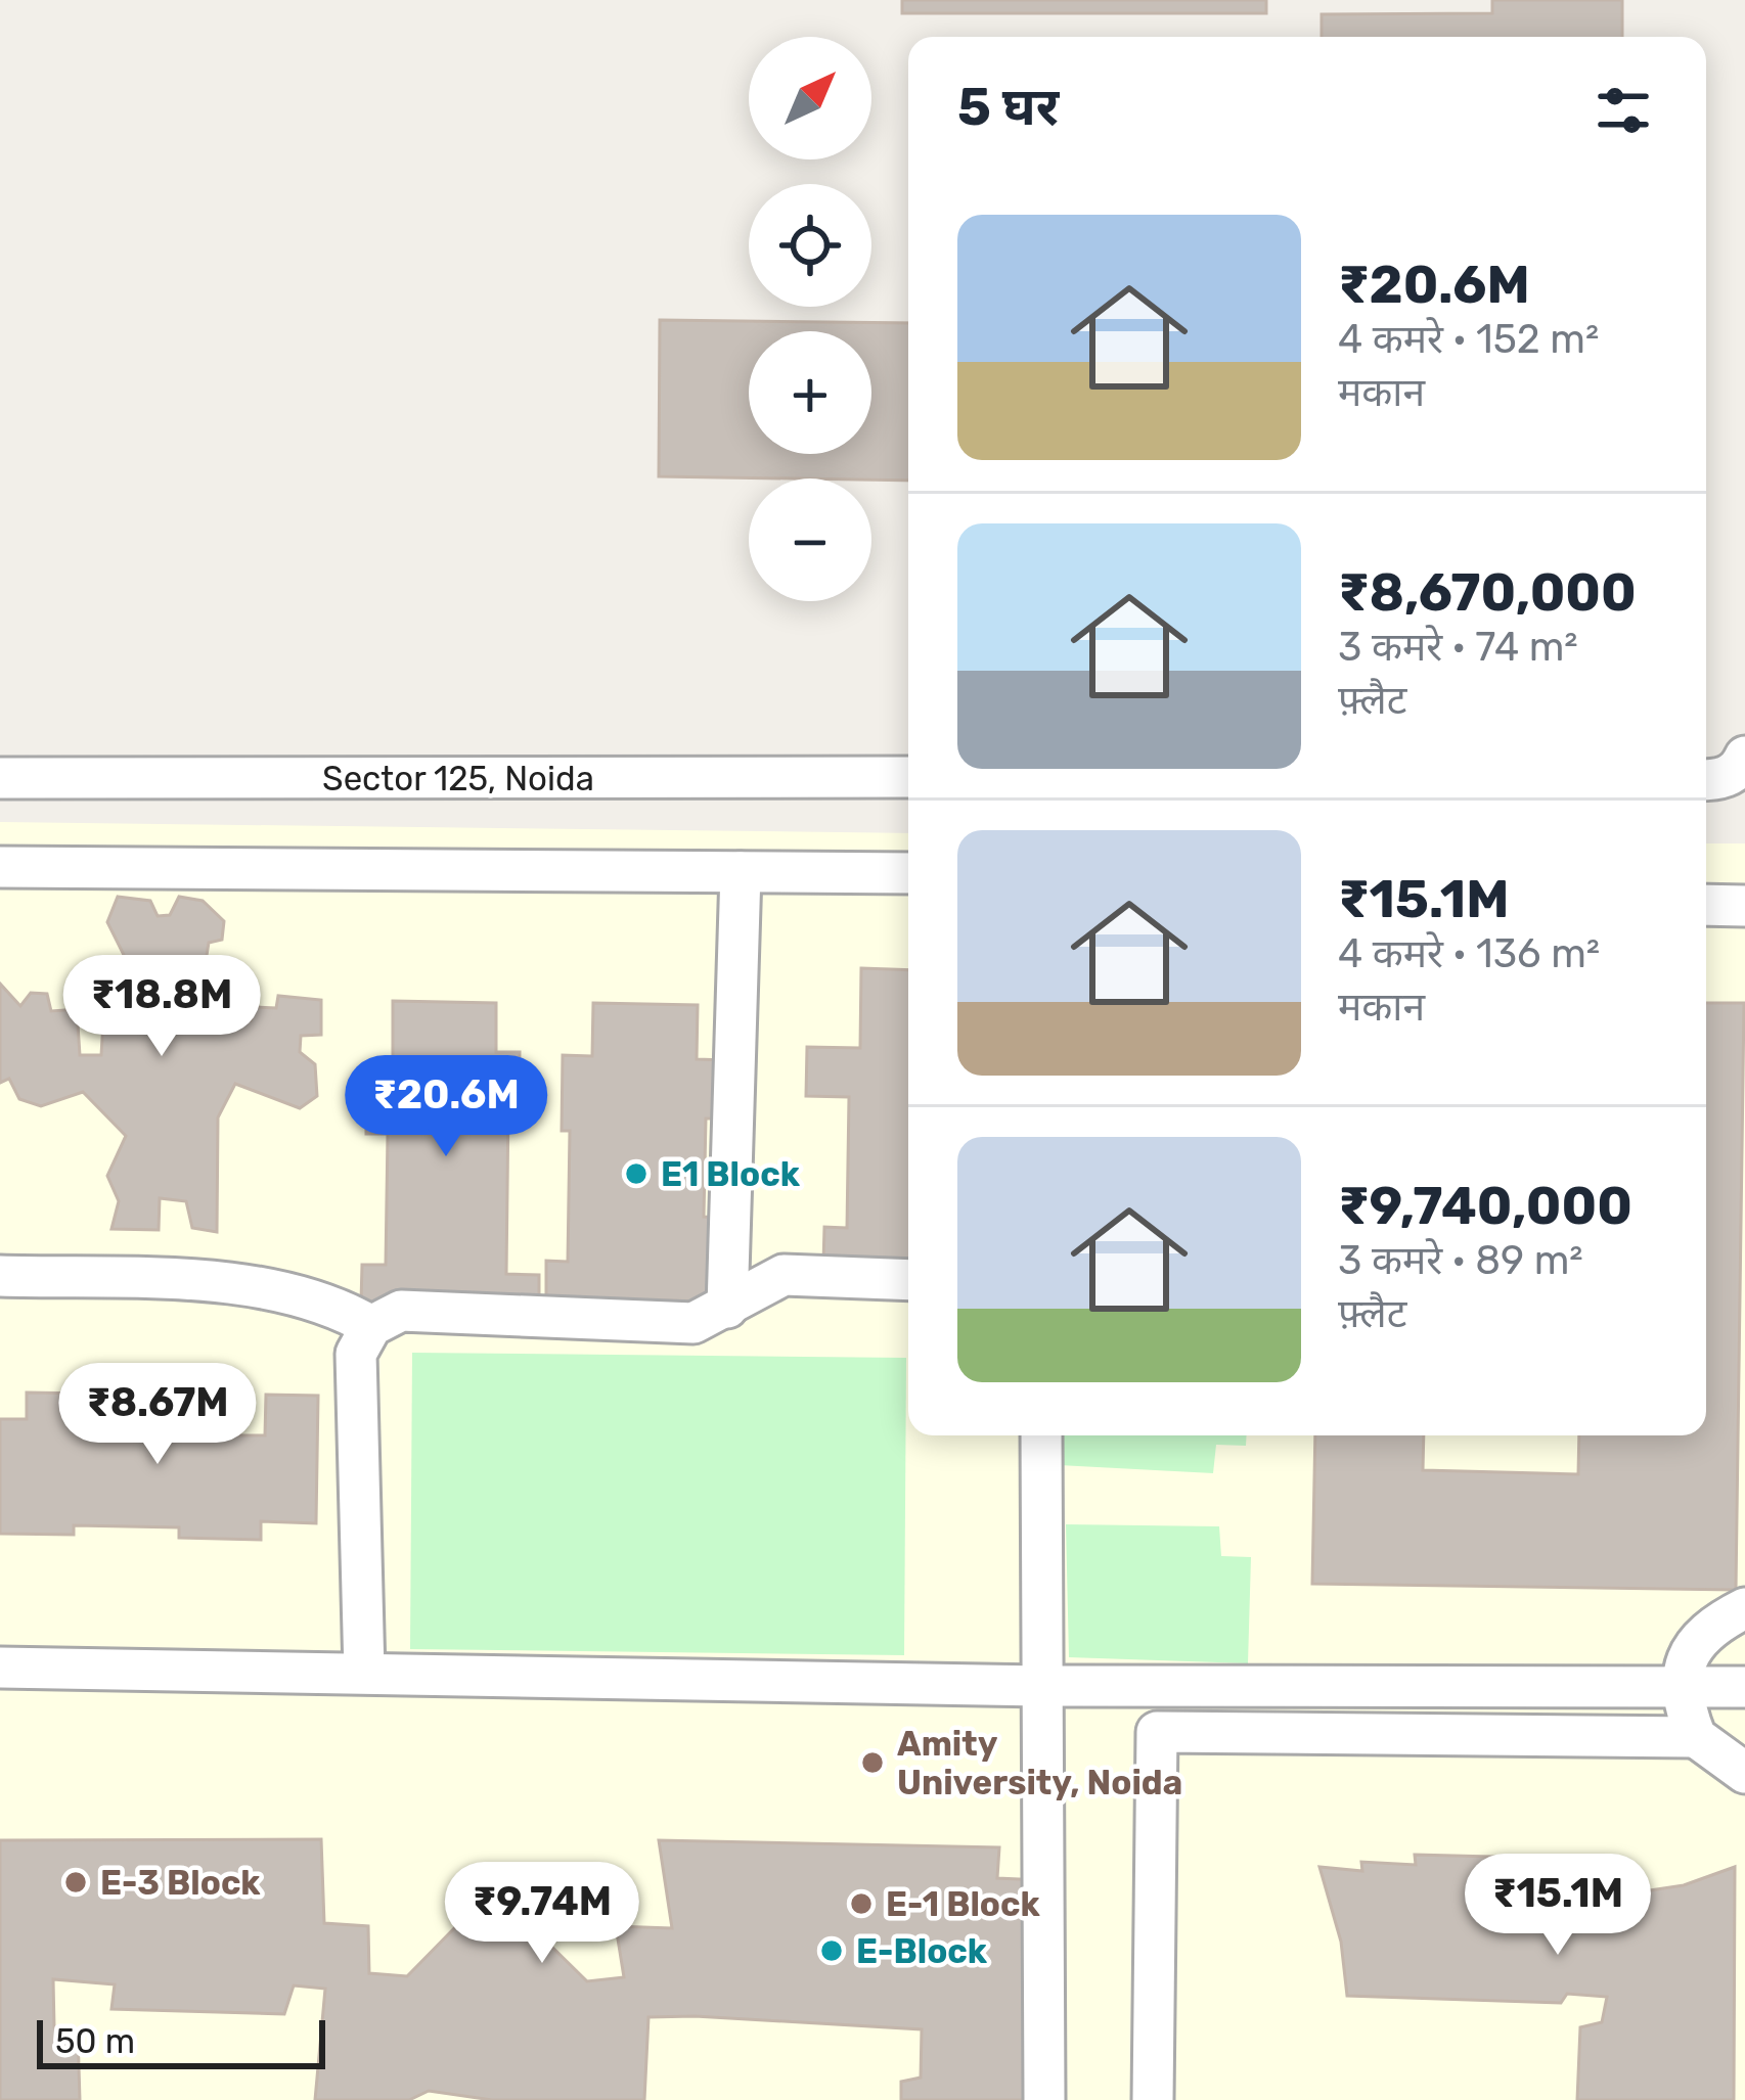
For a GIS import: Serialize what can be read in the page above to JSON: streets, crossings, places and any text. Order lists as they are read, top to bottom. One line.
{"streets":{"street":["Sector 125, Noida"]},"places":["E1 Block","Amity University, Noida","E-3 Block","E-1 Block","E-Block"],"scale_bar":"50 m","north":"top right","page":{"map_buttons":["+","−"],"heading":"5 घर","list":[{"name":"₹20.6M","note":"4 कमरे · 152 m² · मकान"},{"name":"₹8,670,000","note":"3 कमरे · 74 m² · फ़्लैट"},{"name":"₹15.1M","note":"4 कमरे · 136 m² · मकान"},{"name":"₹9,740,000","note":"3 कमरे · 89 m² · फ़्लैट"}],"price":["₹18.8M","₹20.6M","₹8.67M","₹15.1M","₹9.74M"],"scale":"50 m"}}
